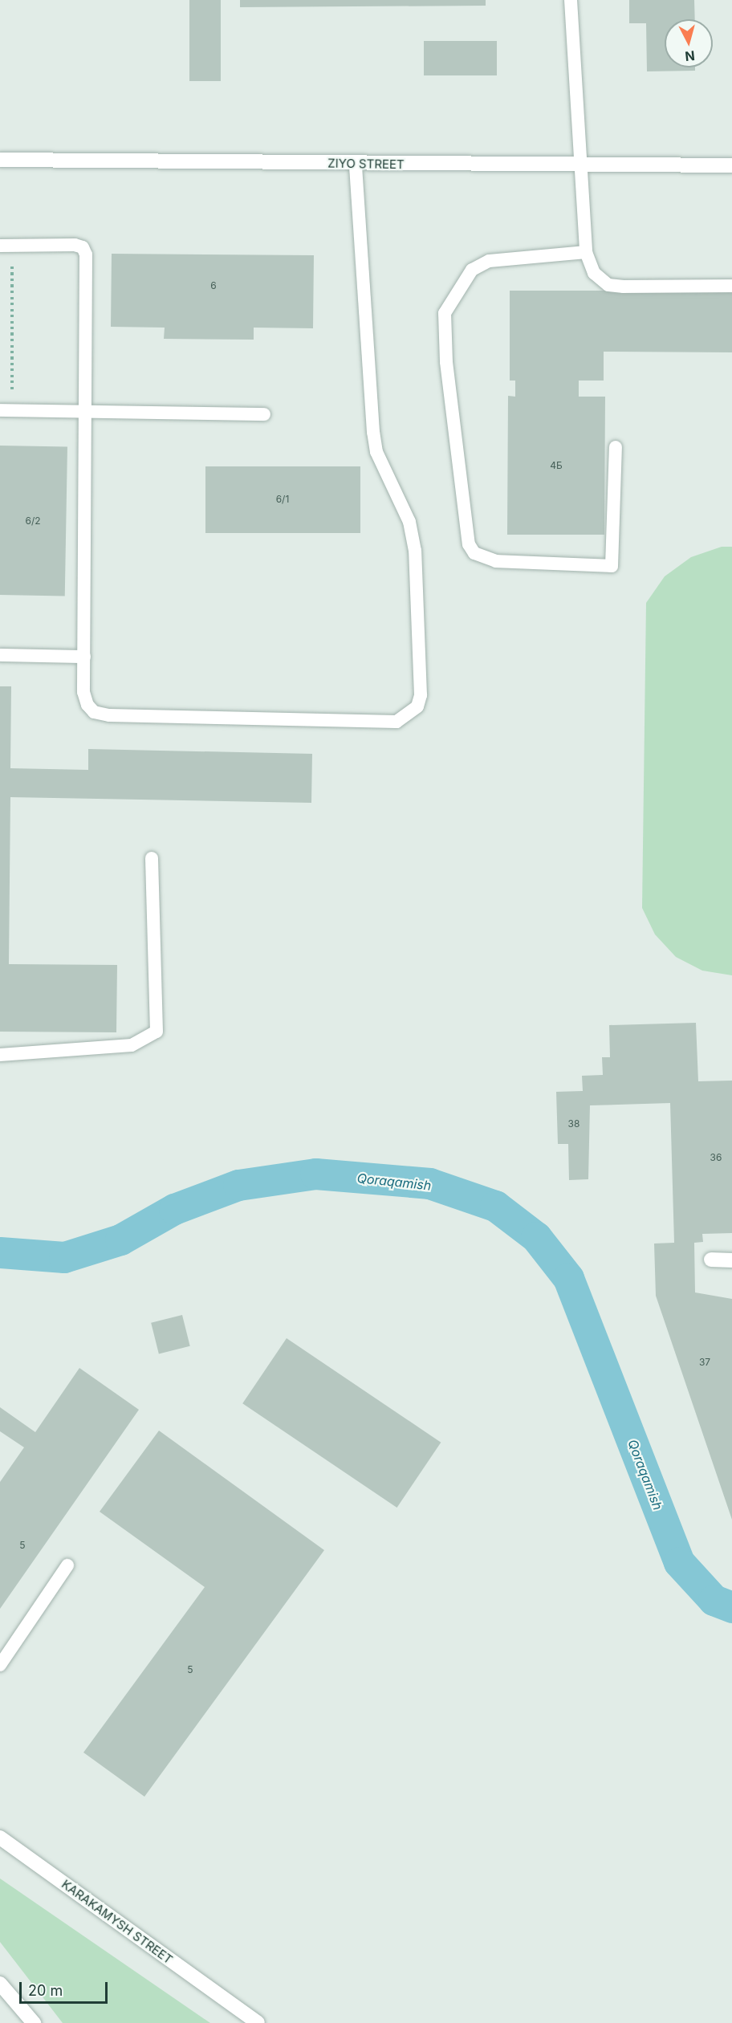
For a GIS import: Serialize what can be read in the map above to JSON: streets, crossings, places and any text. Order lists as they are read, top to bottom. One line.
{"streets":{"street":["ZIYO STREET","KARAKAMYSH STREET"]},"water":["Qoraqamish"],"house_numbers":["6","4Б","6/1","6/2","38","36","37","5","5"],"scale_bar":"20 m","north":"bottom"}
